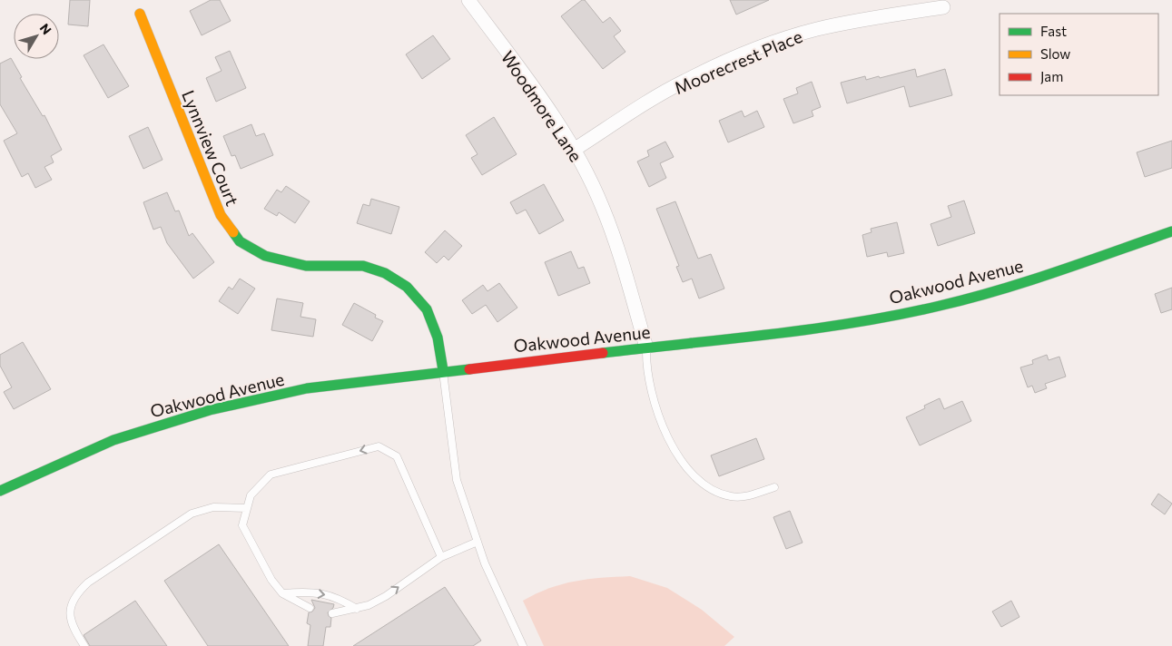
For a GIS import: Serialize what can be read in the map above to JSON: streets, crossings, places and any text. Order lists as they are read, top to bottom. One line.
{"streets":{"street":["Moorecrest Place","Woodmore Lane","Lynnview Court","Oakwood Avenue"]},"crossings":[["Moorecrest Place","Woodmore Lane"],["Woodmore Lane","Oakwood Avenue"],["Lynnview Court","Oakwood Avenue"]],"legend":["Fast","Slow","Jam"],"north":"top right"}
